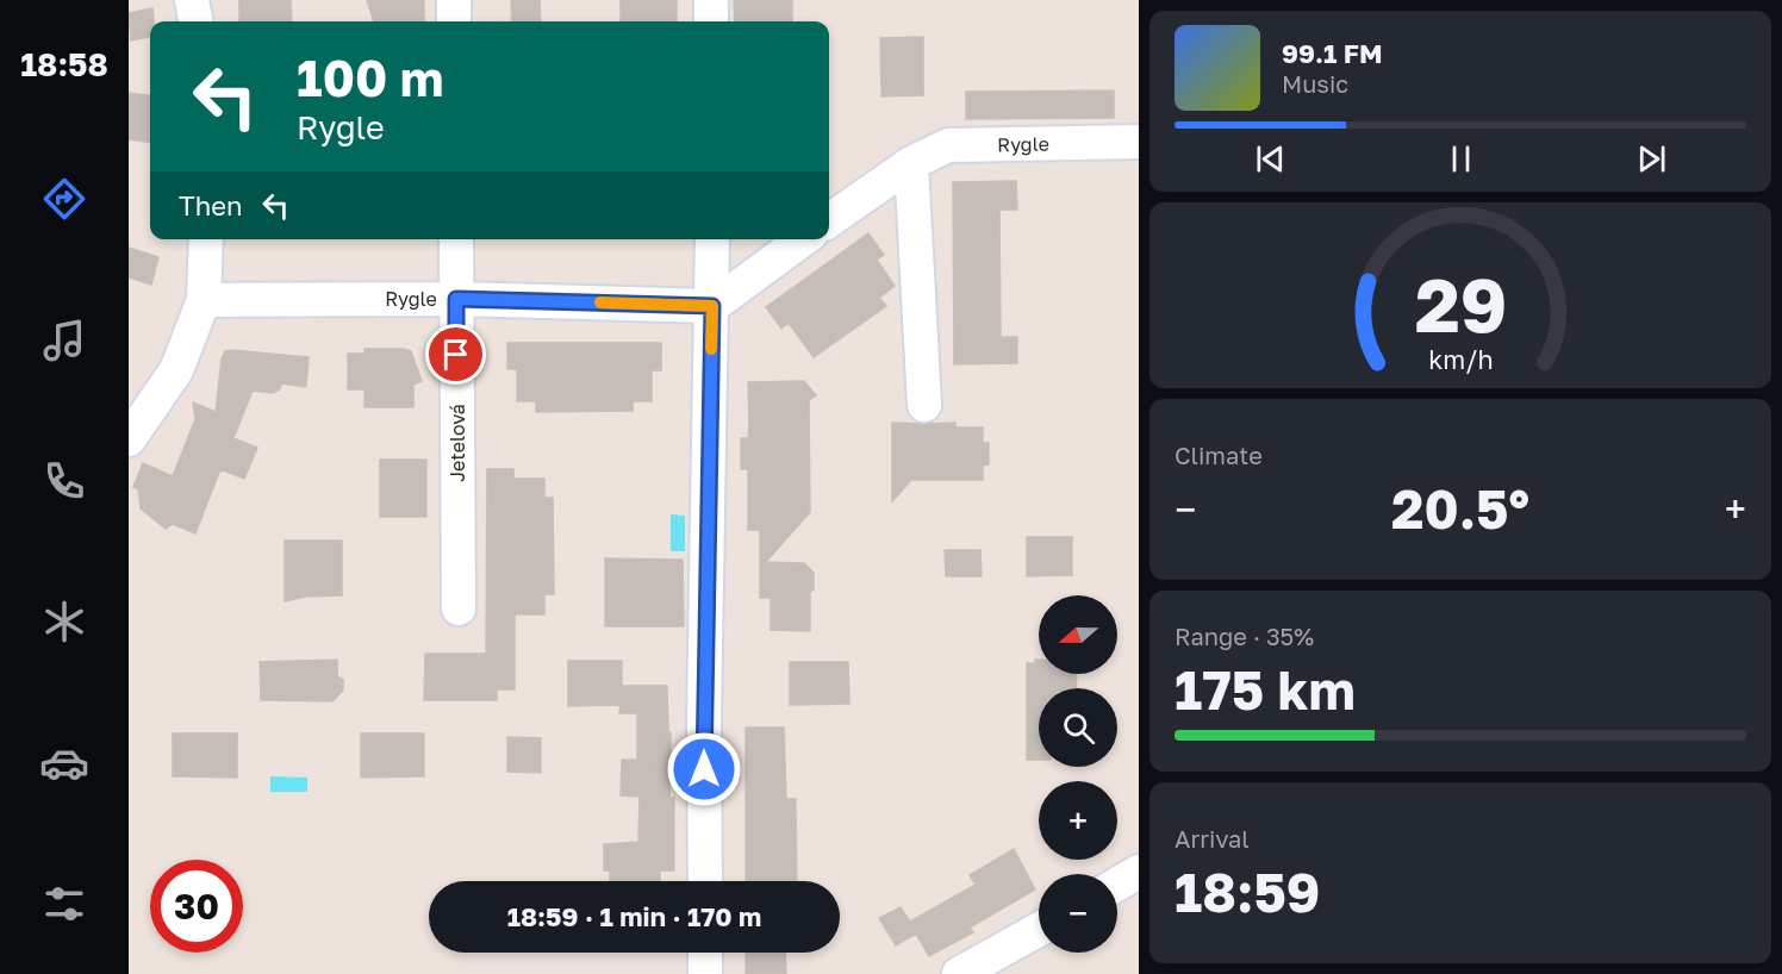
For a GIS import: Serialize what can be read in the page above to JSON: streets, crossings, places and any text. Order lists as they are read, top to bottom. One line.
{"streets":{"street":["Rygle","Jetelová"]},"crossings":[["Rygle","Jetelová"]],"north":"left","page":{"tabs":"18:58","turn":["100 m","Rygle"],"song":["99.1 FM","Music"],"then":"Then","tile":["Climate",["Range · 35%","175 km"],["Arrival","18:59"]],"heat":["−","20.5°","+"],"map_buttons":["+","−"],"limit":"30","trip":"18:59 · 1 min · 170 m","gauge":["29","km/h"]}}
